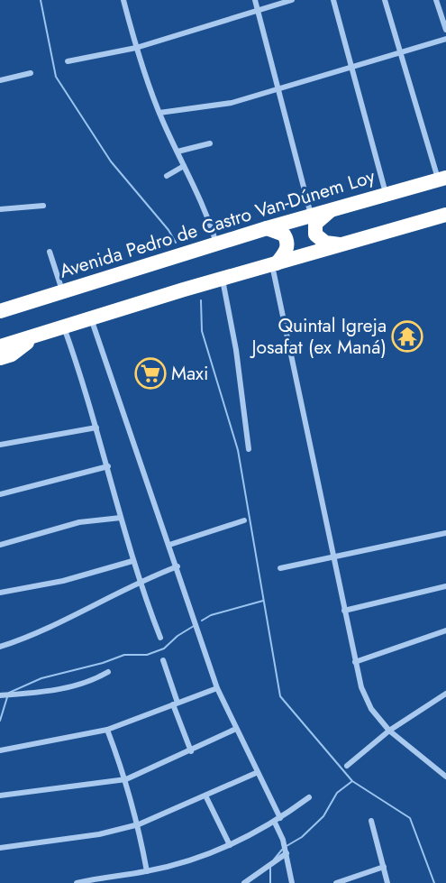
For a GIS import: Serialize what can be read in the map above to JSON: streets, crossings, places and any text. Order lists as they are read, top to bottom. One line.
{"streets":{"highway":["Avenida Pedro de Castro Van-Dúnem Loy"]},"places":{"temple":["Quintal Igreja Josafat (ex Maná)"],"supermarket":["Maxi"]}}
